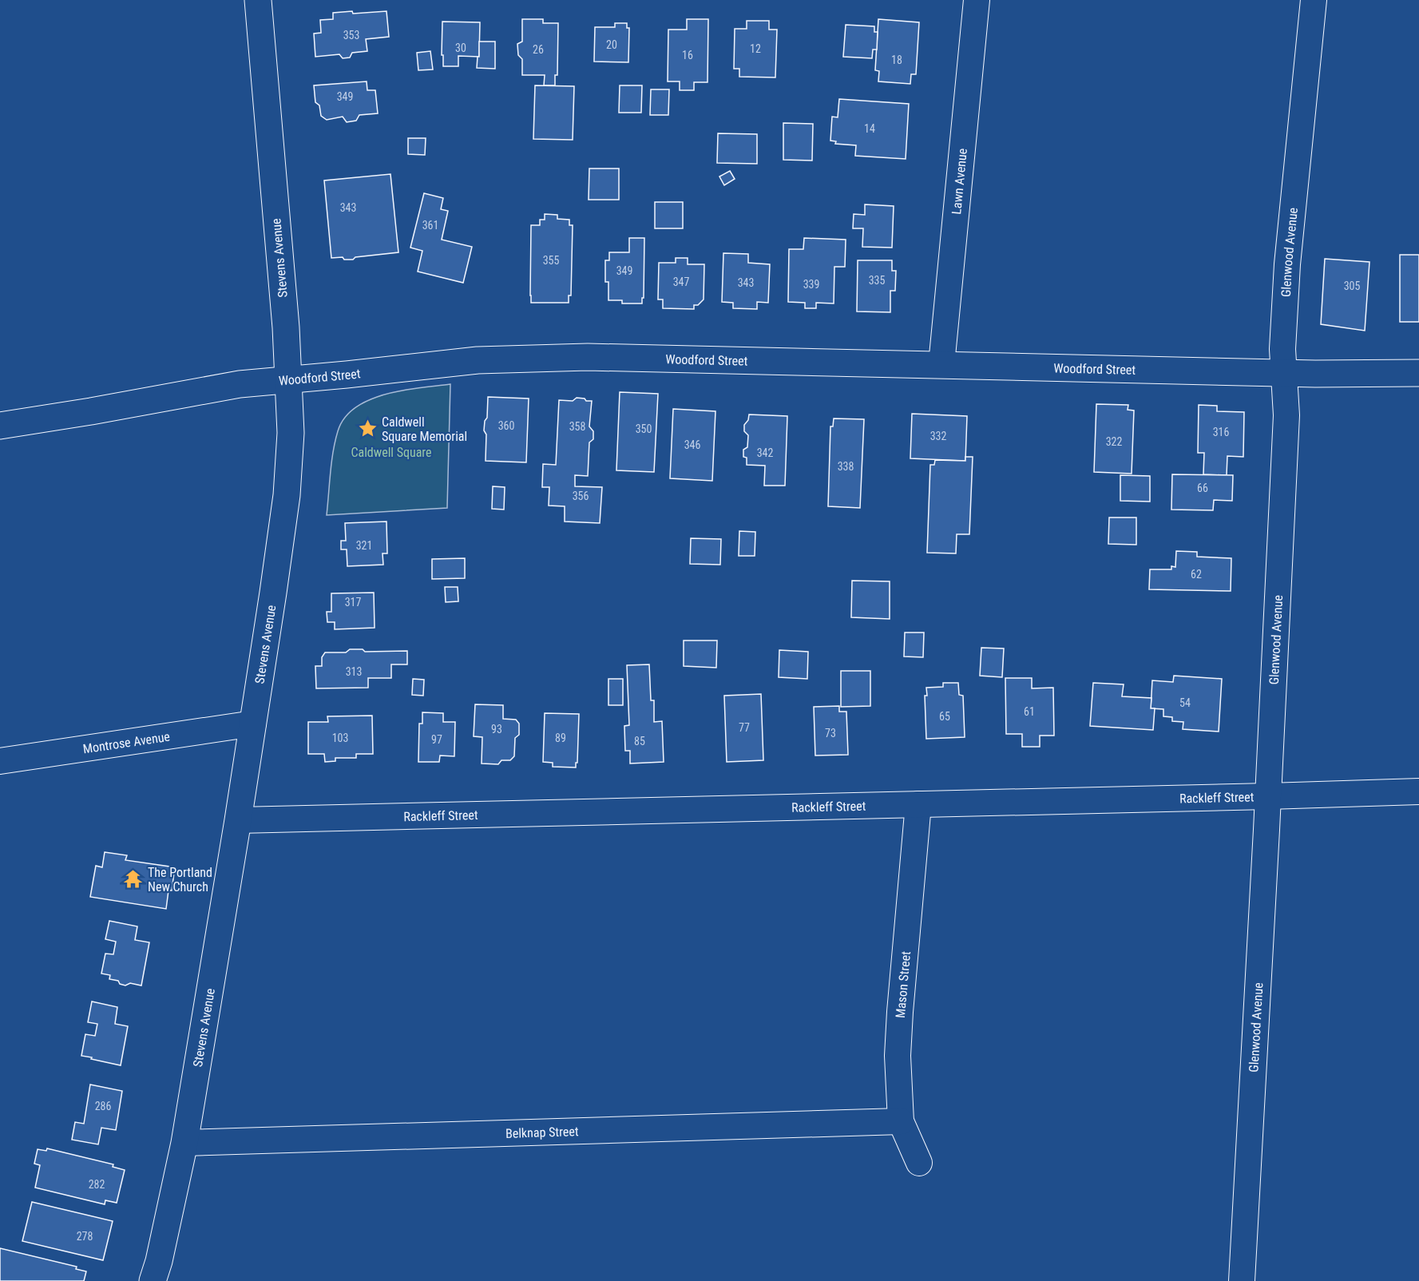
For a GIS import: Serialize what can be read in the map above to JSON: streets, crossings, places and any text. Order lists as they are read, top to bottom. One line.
{"streets":{"main road":["Stevens Avenue","Woodford Street"],"street":["Lawn Avenue","Glenwood Avenue","Montrose Avenue","Rackleff Street","Mason Street","Belknap Street"]},"crossings":[["Lawn Avenue","Woodford Street"],["Glenwood Avenue","Woodford Street"],["Glenwood Avenue","Rackleff Street"],["Stevens Avenue","Woodford Street"],["Stevens Avenue","Montrose Avenue"],["Stevens Avenue","Rackleff Street"],["Stevens Avenue","Belknap Street"],["Rackleff Street","Mason Street"],["Mason Street","Belknap Street"]],"parks":["Caldwell Square"],"places":{"place":["Caldwell Square Memorial"],"temple":["The Portland New Church"]},"house_numbers":["353","20","30","12","26","16","18","349","14","343","361","355","349","335","347","343","339","305","360","358","350","316","332","322","346","342","338","66","356","321","62","317","313","54","61","65","77","93","73","103","89","97","85","286","282","278"]}
